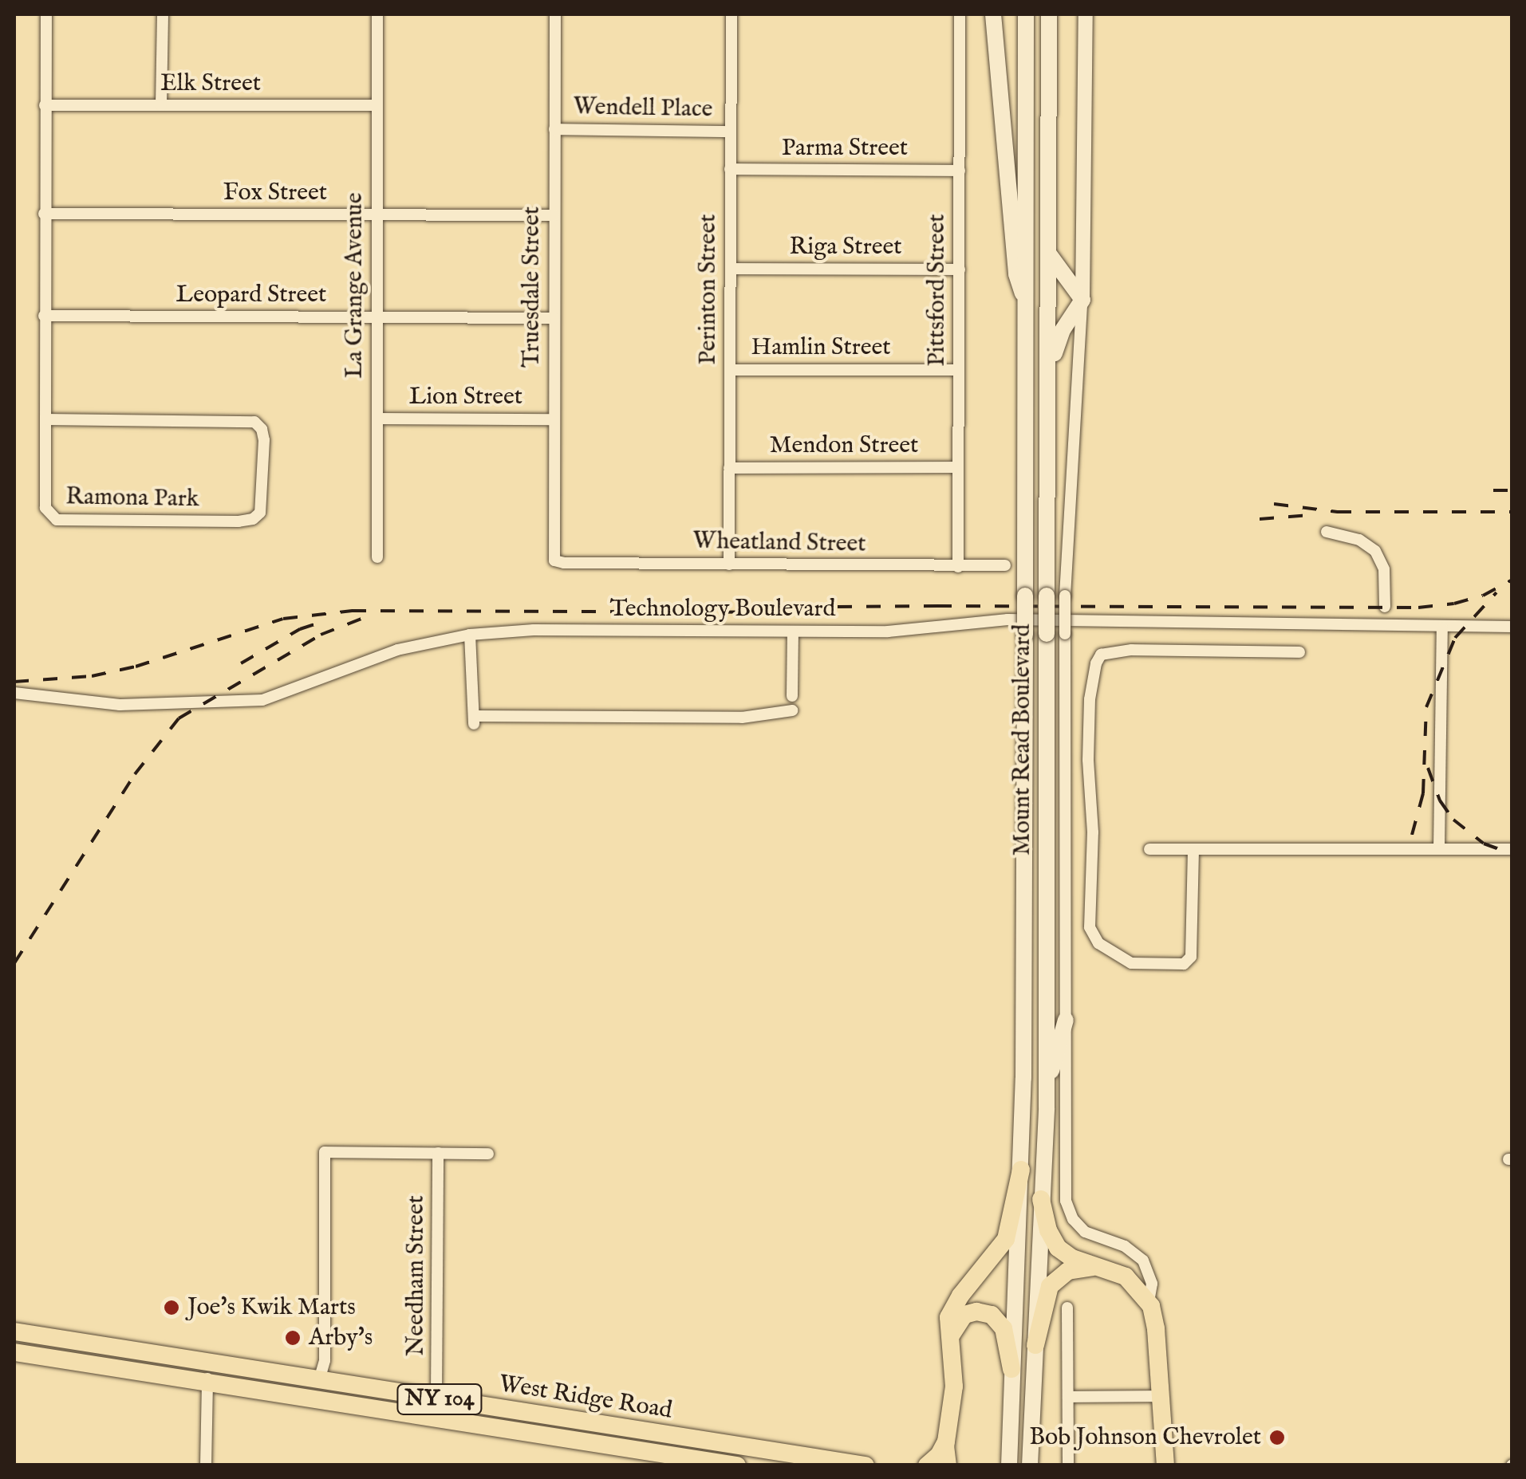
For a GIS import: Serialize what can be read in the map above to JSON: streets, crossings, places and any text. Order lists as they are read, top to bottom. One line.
{"streets":{"highway":["West Ridge Road","NY 104"],"main road":["Mount Read Boulevard"],"street":["Elk Street","Wendell Place","Parma Street","Fox Street","Riga Street","La Grange Avenue","Truesdale Street","Perinton Street","Pittsford Street","Leopard Street","Hamlin Street","Lion Street","Mendon Street","Ramona Park","Wheatland Street","Technology Boulevard","Needham Street"]},"crossings":[["Elk Street","La Grange Avenue"],["Wendell Place","Truesdale Street"],["Wendell Place","Perinton Street"],["Parma Street","Perinton Street"],["Parma Street","Pittsford Street"],["Fox Street","La Grange Avenue"],["Fox Street","Truesdale Street"],["Riga Street","Perinton Street"],["Riga Street","Pittsford Street"],["La Grange Avenue","Leopard Street"],["La Grange Avenue","Lion Street"],["Truesdale Street","Leopard Street"],["Truesdale Street","Lion Street"],["Truesdale Street","Wheatland Street"],["Perinton Street","Hamlin Street"],["Perinton Street","Mendon Street"],["Perinton Street","Wheatland Street"],["Pittsford Street","Hamlin Street"],["Pittsford Street","Mendon Street"],["Pittsford Street","Wheatland Street"],["Needham Street","West Ridge Road"]],"places":["Joe's Kwik Marts","Arby's","Bob Johnson Chevrolet"]}
